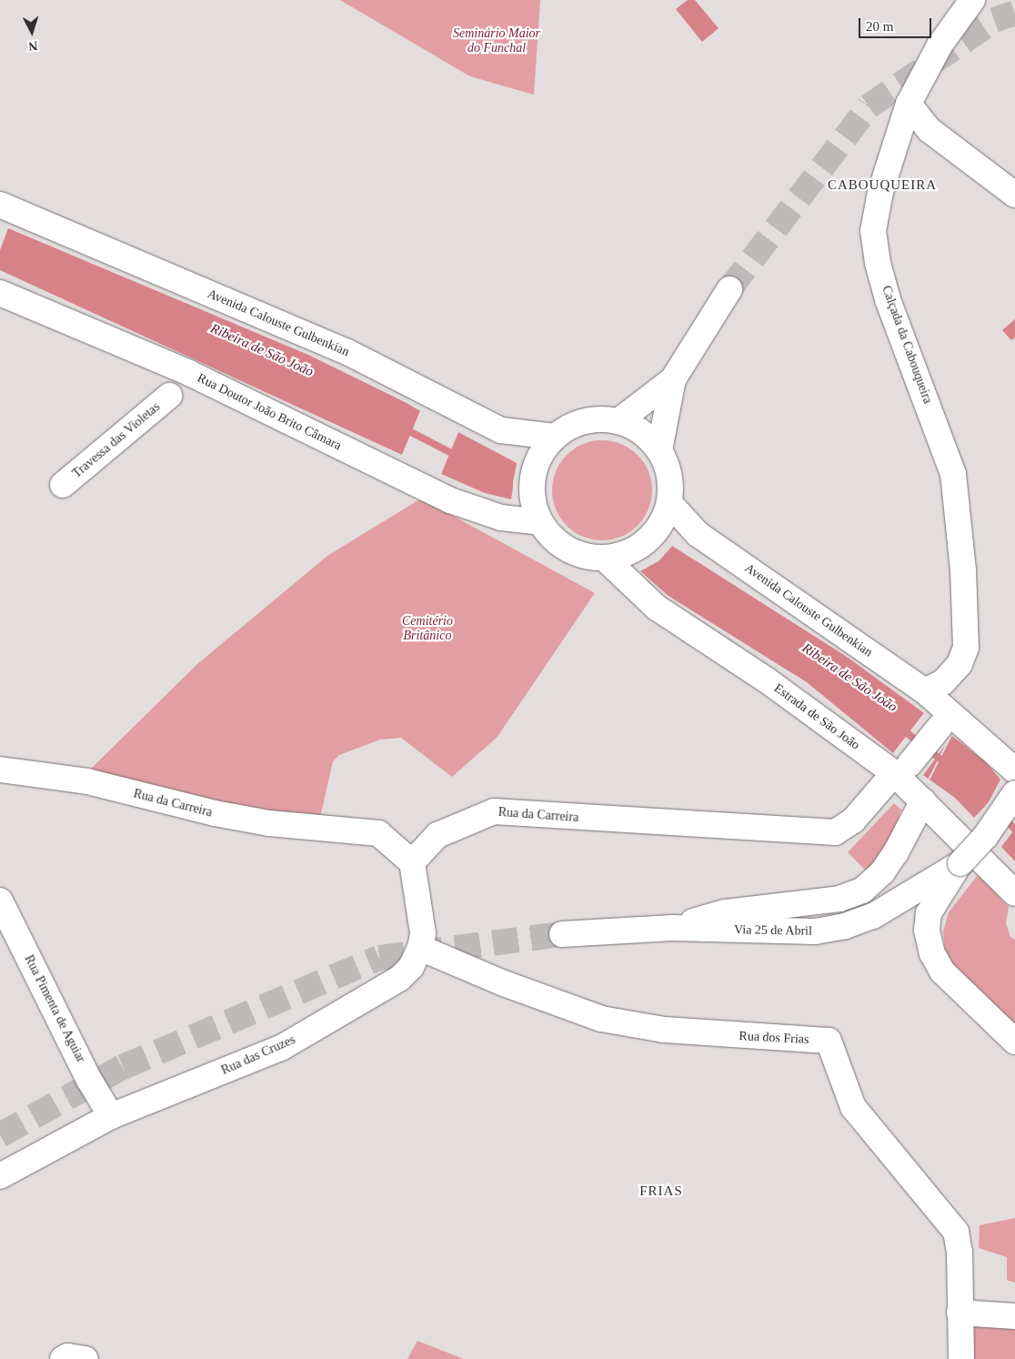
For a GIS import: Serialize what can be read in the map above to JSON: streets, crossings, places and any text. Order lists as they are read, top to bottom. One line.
{"streets":{"street":["Avenida Calouste Gulbenkian","Calçada da Cabouqueira","Rua Doutor João Brito Câmara","Travessa das Violetas","Estrada de São João","Rua da Carreira","Via 25 de Abril","Rua Pimenta de Aguiar","Rua dos Frias","Rua das Cruzes"]},"crossings":[["Avenida Calouste Gulbenkian","Calçada da Cabouqueira"],["Avenida Calouste Gulbenkian","Rua Doutor João Brito Câmara"],["Avenida Calouste Gulbenkian","Estrada de São João"],["Avenida Calouste Gulbenkian","Rua da Carreira"],["Rua Doutor João Brito Câmara","Estrada de São João"],["Estrada de São João","Rua da Carreira"],["Rua da Carreira","Rua das Cruzes"],["Rua Pimenta de Aguiar","Rua das Cruzes"],["Rua dos Frias","Rua das Cruzes"]],"districts":["CABOUQUEIRA","FRIAS"],"water":["Ribeira de São João"],"parks":["Seminário Maior do Funchal","Cemitério Britânico"],"scale_bar":"20 m","north":"bottom"}
